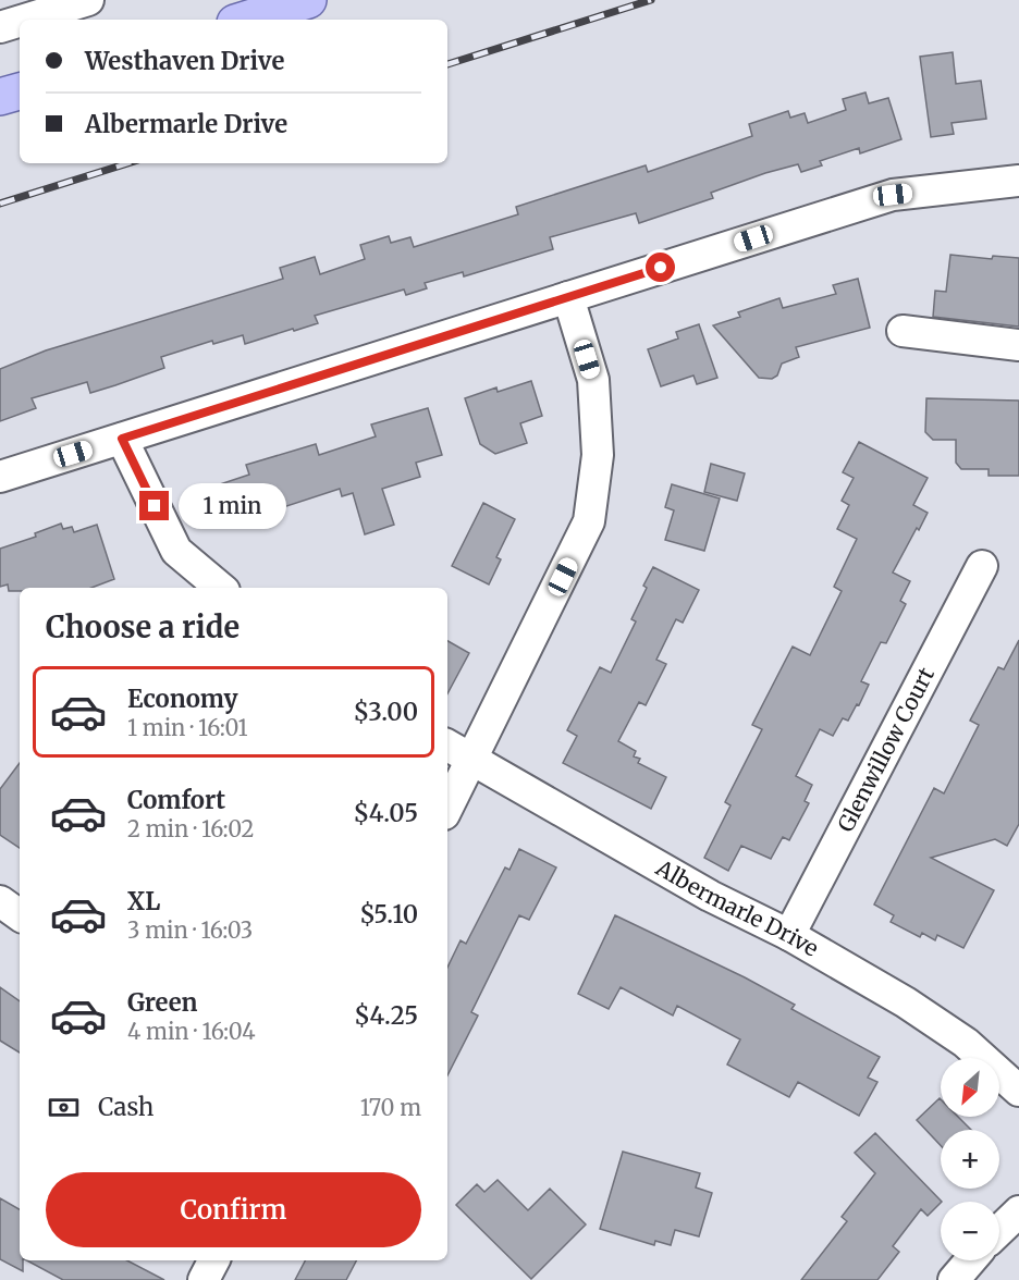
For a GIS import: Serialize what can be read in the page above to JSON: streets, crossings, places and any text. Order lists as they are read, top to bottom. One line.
{"streets":{"street":["Glenwillow Court","Albermarle Drive"]},"crossings":[["Glenwillow Court","Albermarle Drive"]],"north":"bottom left","page":{"banner":["Westhaven Drive","Albermarle Drive"],"bubble":"1 min","heading":"Choose a ride","list":[{"name":"Economy","note":"1 min · 16:01","value":"$3.00"},{"name":"Comfort","note":"2 min · 16:02","value":"$4.05"},{"name":"XL","note":"3 min · 16:03","value":"$5.10"},{"name":"Green","note":"4 min · 16:04","value":"$4.25"}],"map_buttons":["+","−"],"pay":["Cash","170 m"],"buttons":"Confirm"}}
